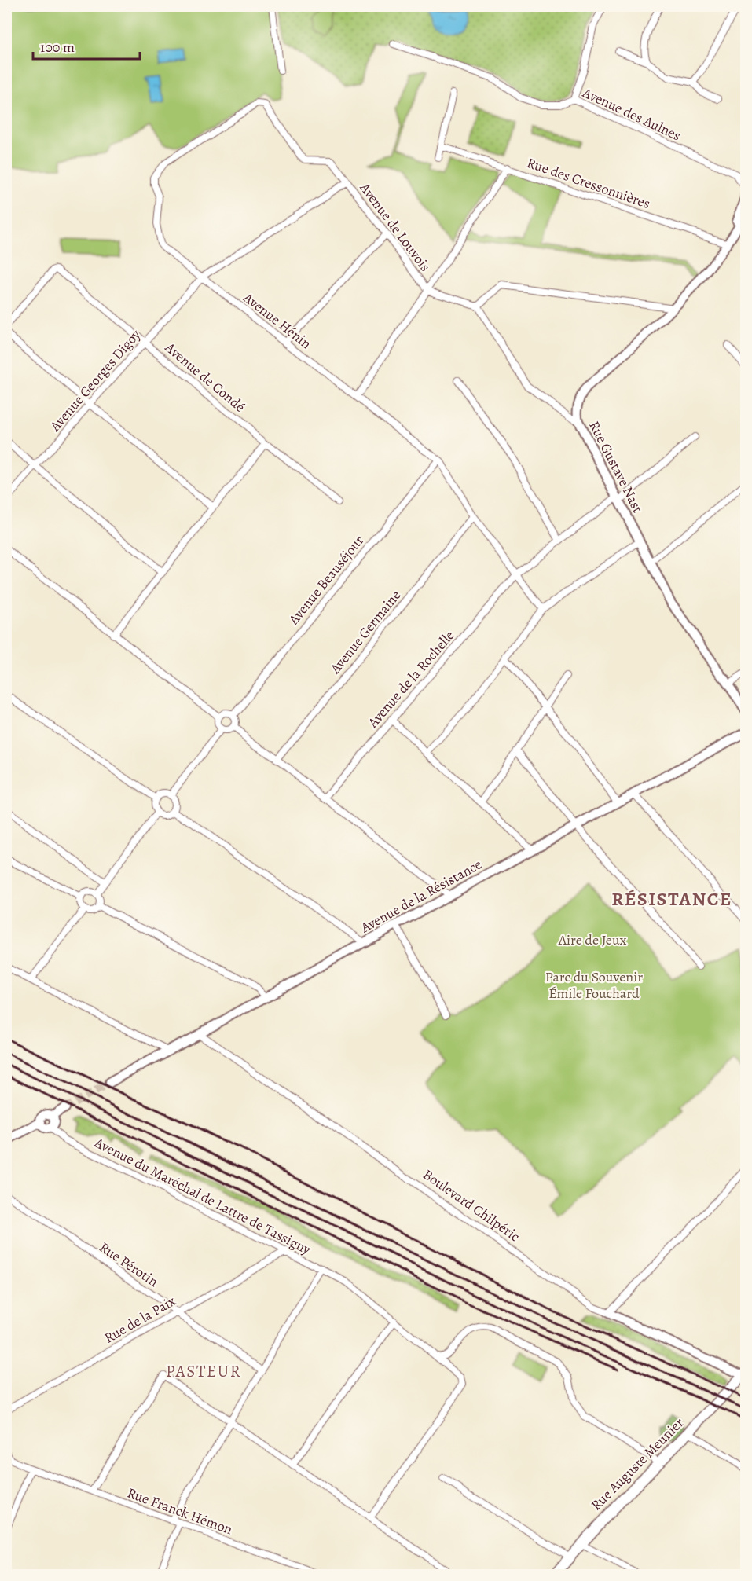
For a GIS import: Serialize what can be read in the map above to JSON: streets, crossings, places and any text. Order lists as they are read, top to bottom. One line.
{"streets":{"main road":["Rue Auguste Meunier"],"street":["Avenue des Aulnes","Rue des Cressonnières","Avenue de Louvois","Avenue Hénin","Avenue de Condé","Avenue Georges Digoy","Rue Gustave Nast","Avenue Beauséjour","Avenue Germaine","Avenue de la Rochelle","Avenue de la Résistance","Avenue du Maréchal de Lattre de Tassigny","Boulevard Chilpéric","Rue Pérotin","Rue de la Paix","Rue Franck Hémon"]},"crossings":[["Avenue des Aulnes","Rue Gustave Nast"],["Rue des Cressonnières","Rue Gustave Nast"],["Avenue de Louvois","Avenue Hénin"],["Avenue de Louvois","Avenue Georges Digoy"],["Avenue Hénin","Avenue Georges Digoy"],["Avenue Hénin","Avenue Beauséjour"],["Avenue Hénin","Avenue Germaine"],["Avenue Hénin","Avenue de la Rochelle"],["Avenue de Condé","Avenue Georges Digoy"],["Rue Gustave Nast","Avenue de la Rochelle"],["Avenue de la Résistance","Boulevard Chilpéric"],["Avenue du Maréchal de Lattre de Tassigny","Rue de la Paix"],["Boulevard Chilpéric","Rue Auguste Meunier"],["Rue Pérotin","Rue de la Paix"]],"districts":["RÉSISTANCE","PASTEUR"],"parks":["Aire de Jeux","Parc du Souvenir Émile Fouchard"],"scale_bar":"100 m"}
